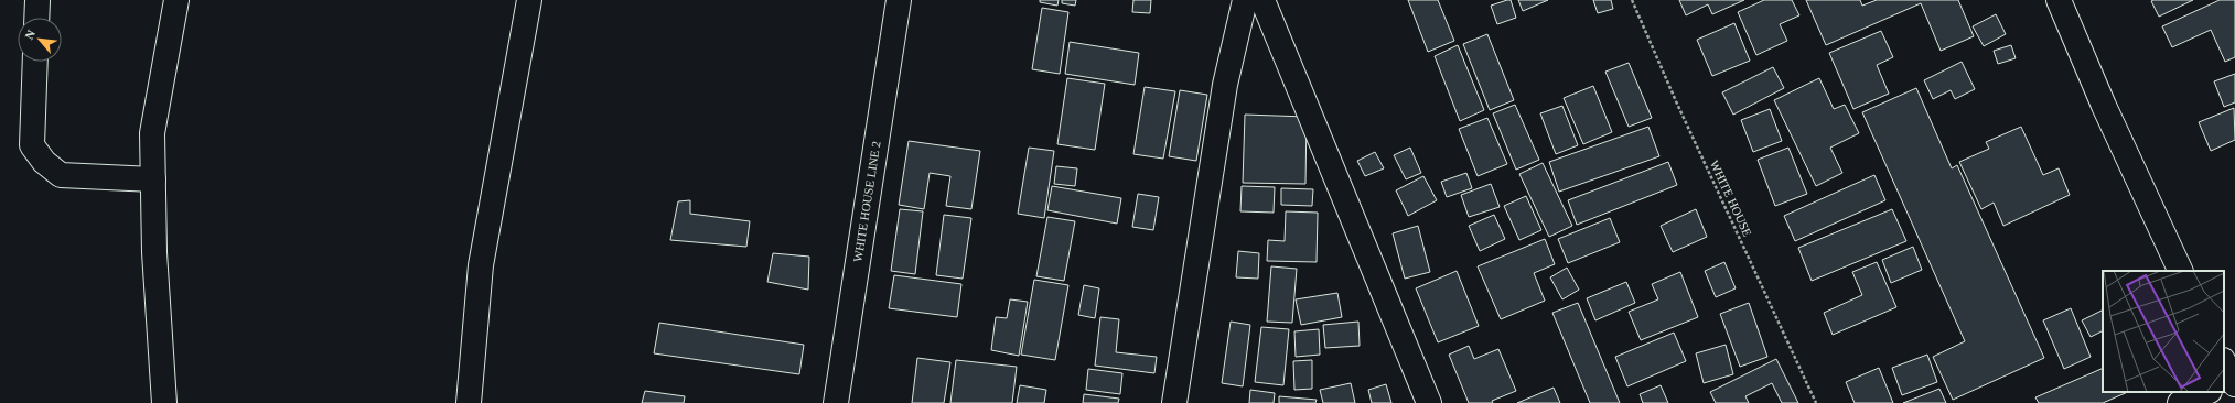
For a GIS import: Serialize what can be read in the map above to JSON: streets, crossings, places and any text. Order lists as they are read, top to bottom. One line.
{"streets":{"street":["WHITE HOUSE LINE 2"],"path":["WHITE HOUSE"]},"north":"top left"}
